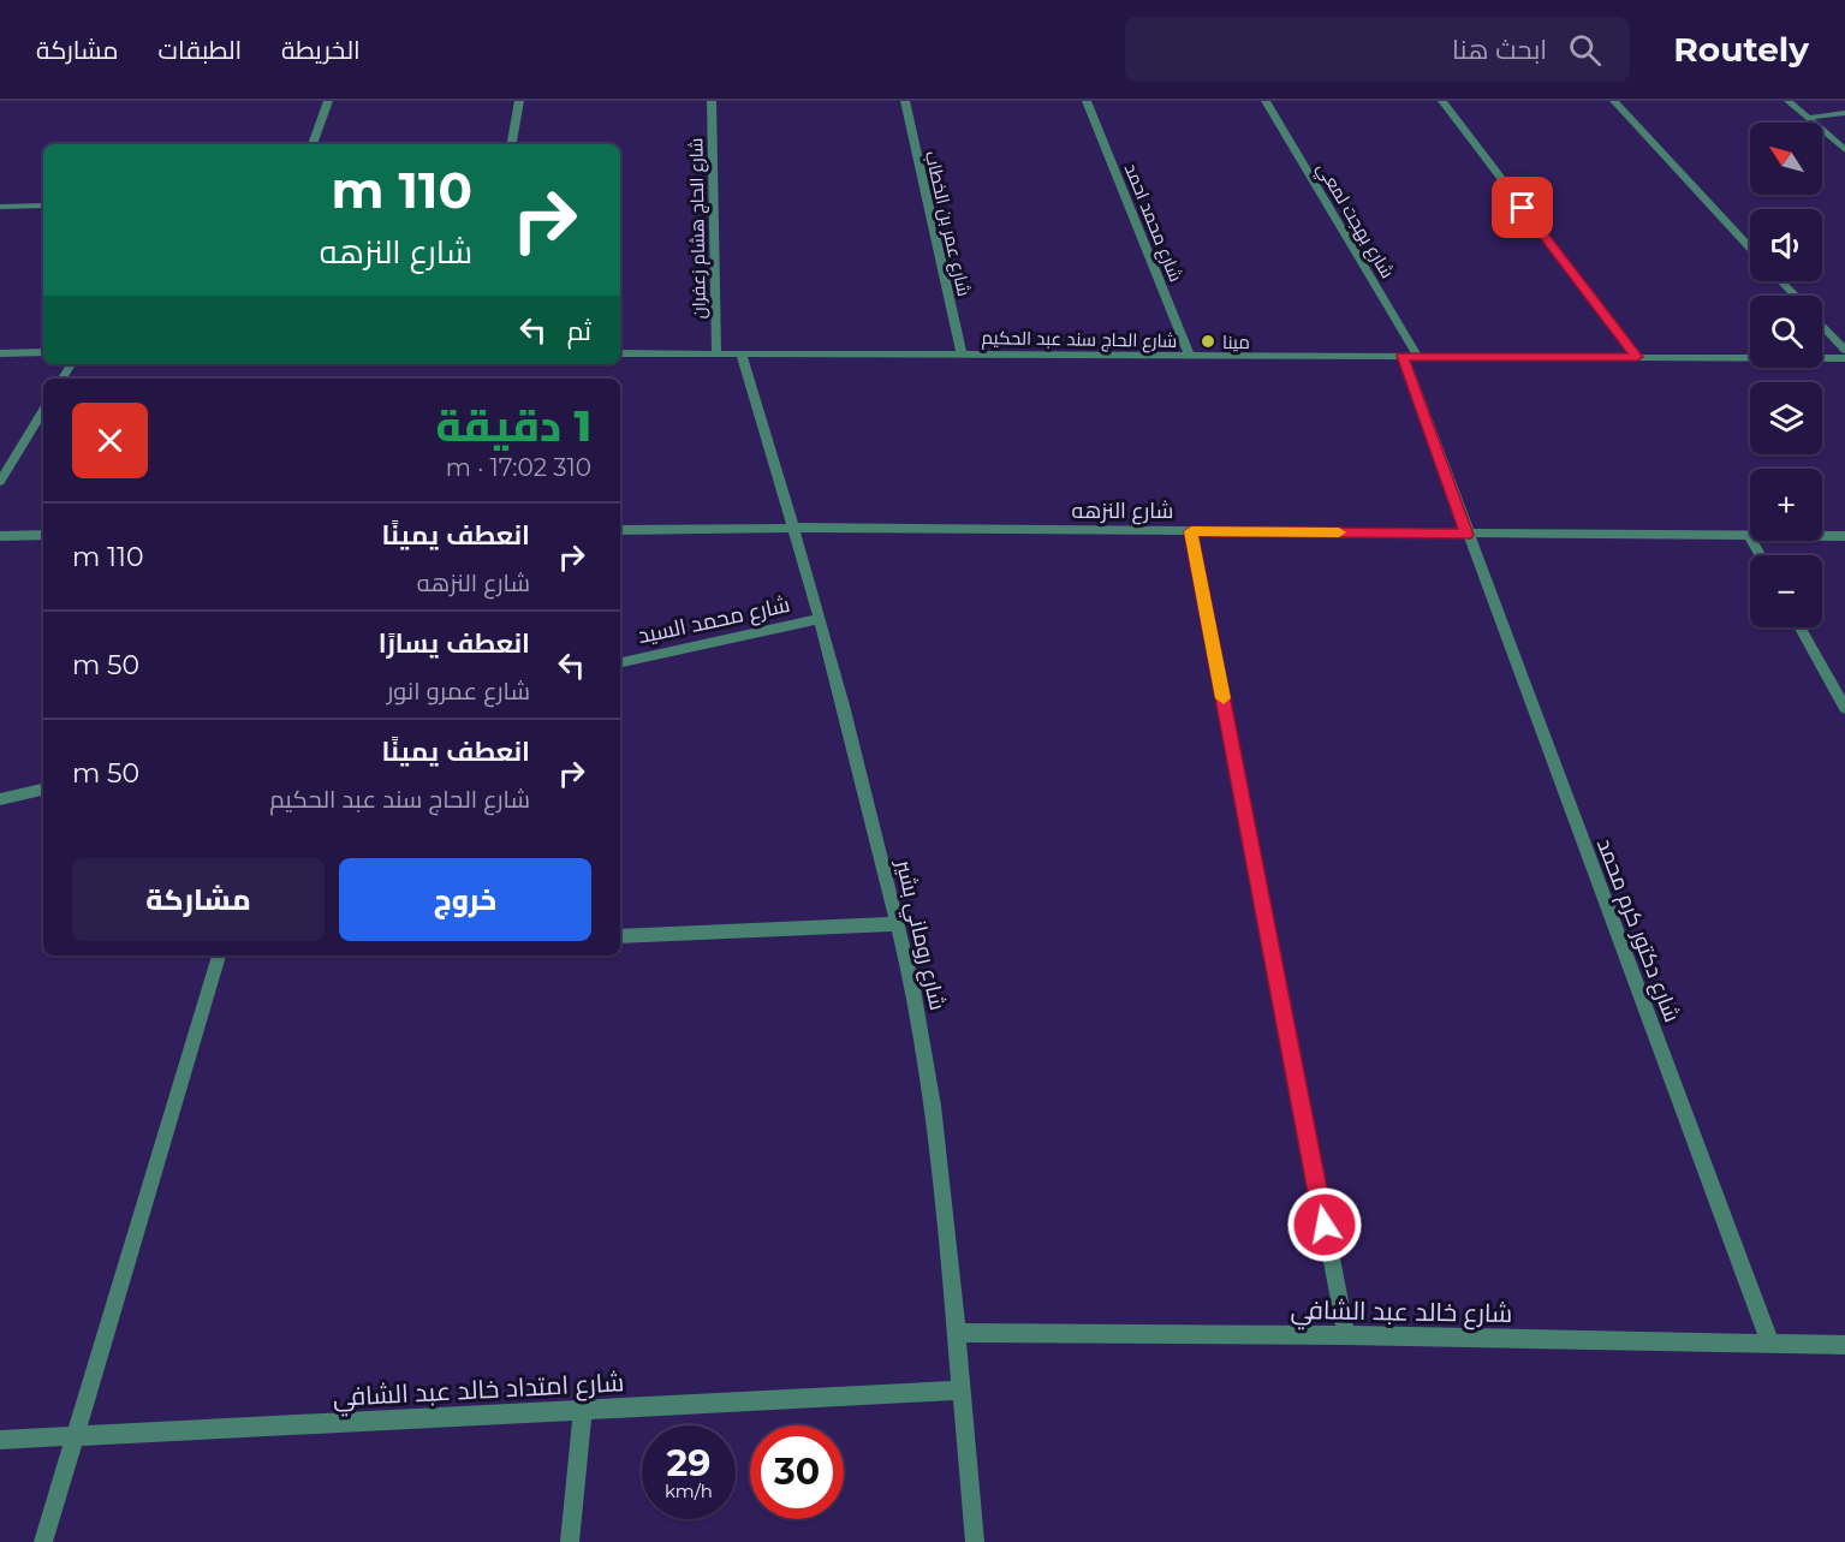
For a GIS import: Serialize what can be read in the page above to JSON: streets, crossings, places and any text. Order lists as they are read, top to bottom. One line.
{"streets":{"street":["شارع بهجت لمعي","شارع محمد احمد","شارع عمر بن الخطاب","شارع الحاج هشام زعفران","شارع الحاج سند عبد الحكيم","شارع النزهه","شارع محمد السيد","شارع دكتور كرم محمد","شارع روماني بشير","شارع خالد عبد الشافي","شارع امتداد خالد عبد الشافي"]},"crossings":[["شارع بهجت لمعي","شارع الحاج سند عبد الحكيم"],["شارع محمد احمد","شارع الحاج سند عبد الحكيم"],["شارع عمر بن الخطاب","شارع الحاج سند عبد الحكيم"],["شارع الحاج هشام زعفران","شارع الحاج سند عبد الحكيم"],["شارع الحاج سند عبد الحكيم","شارع دكتور كرم محمد"],["شارع الحاج سند عبد الحكيم","شارع روماني بشير"],["شارع النزهه","شارع دكتور كرم محمد"],["شارع النزهه","شارع روماني بشير"],["شارع محمد السيد","شارع روماني بشير"],["شارع دكتور كرم محمد","شارع خالد عبد الشافي"],["شارع روماني بشير","شارع خالد عبد الشافي"],["شارع روماني بشير","شارع امتداد خالد عبد الشافي"]],"places":["مينا"],"north":"top left","page":{"header":"Routely","search":"ابحث هنا","nav":["الخريطة","الطبقات","مشاركة"],"map_buttons":["+","−"],"turn":["110 m","شارع النزهه"],"then":"ثم","heading":["1 دقيقة","310 m · 17:02"],"list":[{"name":"انعطف يمينًا","note":"شارع النزهه","value":"110 m"},{"name":"انعطف يسارًا","note":"شارع عمرو انور","value":"50 m"},{"name":"انعطف يمينًا","note":"شارع الحاج سند عبد الحكيم","value":"50 m"}],"buttons":["خروج","مشاركة"],"speed":"29 km/h","limit":"30"}}
